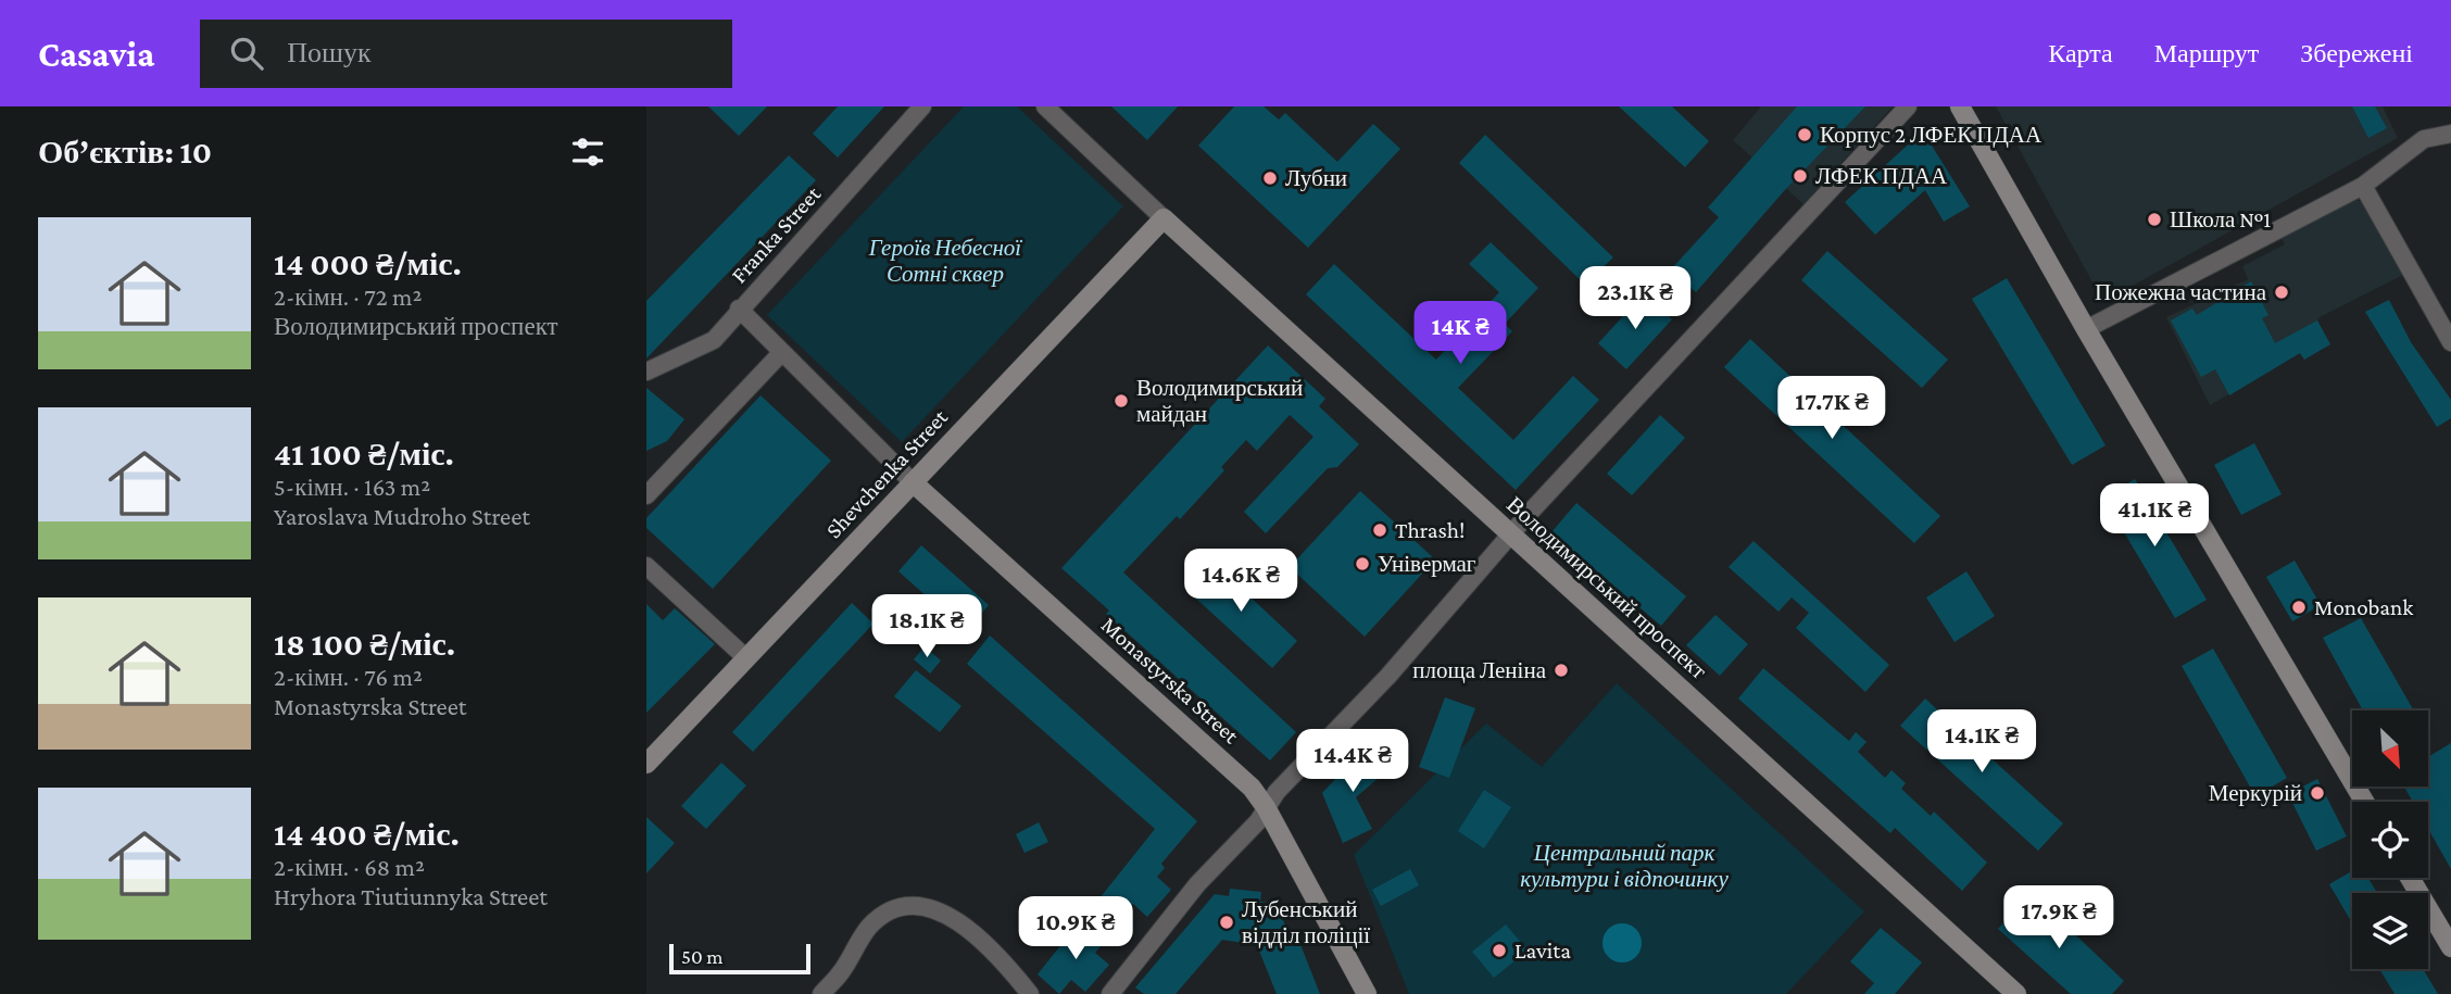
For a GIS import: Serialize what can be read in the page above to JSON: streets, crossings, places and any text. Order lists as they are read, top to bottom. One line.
{"streets":{"main road":["Shevchenka Street","Володимирський проспект","Monastyrska Street"],"street":["Franka Street"]},"crossings":[["Shevchenka Street","Володимирський проспект"],["Shevchenka Street","Monastyrska Street"]],"parks":["Героїв Небесної Сотні сквер","Центральний парк культури і відпочинку"],"places":["Корпус 2 ЛФЕК ПДАА","ЛФЕК ПДАА","Лубни","Школа №1","Пожежна частина","Володимирський майдан","Thrash!","Універмаг","Monobank","площа Леніна","Меркурій","Лубенський відділ поліції","Lavita"],"scale_bar":"50 m","north":"bottom right","page":{"header":"Casavia","search":"Пошук","nav":["Карта","Маршрут","Збережені"],"heading":"Об’єктів: 10","list":[{"name":"14 000 ₴/міс.","note":"2-кімн. · 72 m² · Володимирський проспект"},{"name":"41 100 ₴/міс.","note":"5-кімн. · 163 m² · Yaroslava Mudroho Street"},{"name":"18 100 ₴/міс.","note":"2-кімн. · 76 m² · Monastyrska Street"},{"name":"14 400 ₴/міс.","note":"2-кімн. · 68 m² · Hryhora Tiutiunnyka Street"}],"price":["23.1K ₴","14K ₴","17.7K ₴","41.1K ₴","14.6K ₴","18.1K ₴","14.1K ₴","14.4K ₴","17.9K ₴","10.9K ₴"],"scale":"50 m"}}
